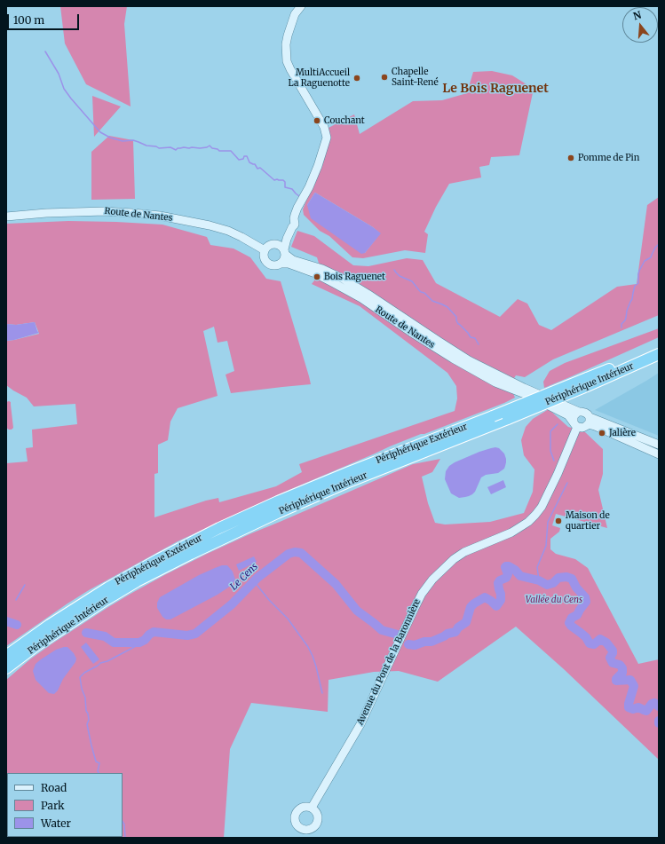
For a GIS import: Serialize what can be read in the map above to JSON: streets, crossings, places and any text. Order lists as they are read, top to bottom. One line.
{"streets":{"highway":["Périphérique Intérieur","Périphérique Extérieur"],"main road":["Route de Nantes","Avenue du Pont de la Baronnière"]},"crossings":[["Route de Nantes","Avenue du Pont de la Baronnière"],["Périphérique Intérieur","Périphérique Extérieur"]],"districts":["Le Bois Raguenet"],"water":["Le Cens"],"parks":["Vallée du Cens"],"places":["Chapelle Saint-René","MultiAccueil La Raguenotte","Couchant","Pomme de Pin","Bois Raguenet","Jalière","Maison de quartier"],"legend":["Road","Park","Water"],"scale_bar":"100 m","north":"top"}
